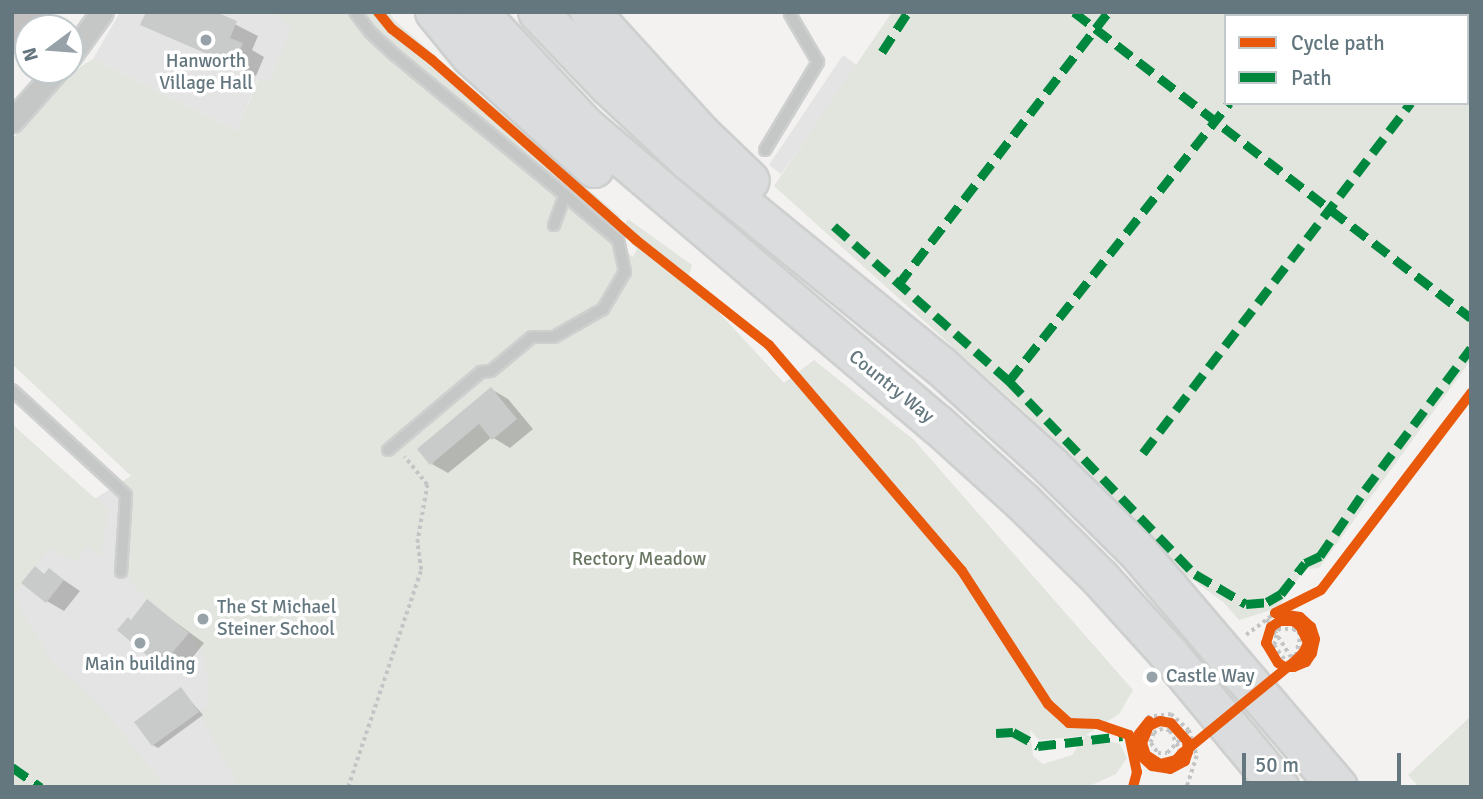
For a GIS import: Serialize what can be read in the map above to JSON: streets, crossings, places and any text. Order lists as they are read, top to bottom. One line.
{"streets":{"highway":["Country Way"]},"parks":["Rectory Meadow"],"places":["Hanworth Village Hall","The St Michael Steiner School","Main building","Castle Way"],"legend":["Cycle path","Path"],"scale_bar":"50 m","north":"left"}
